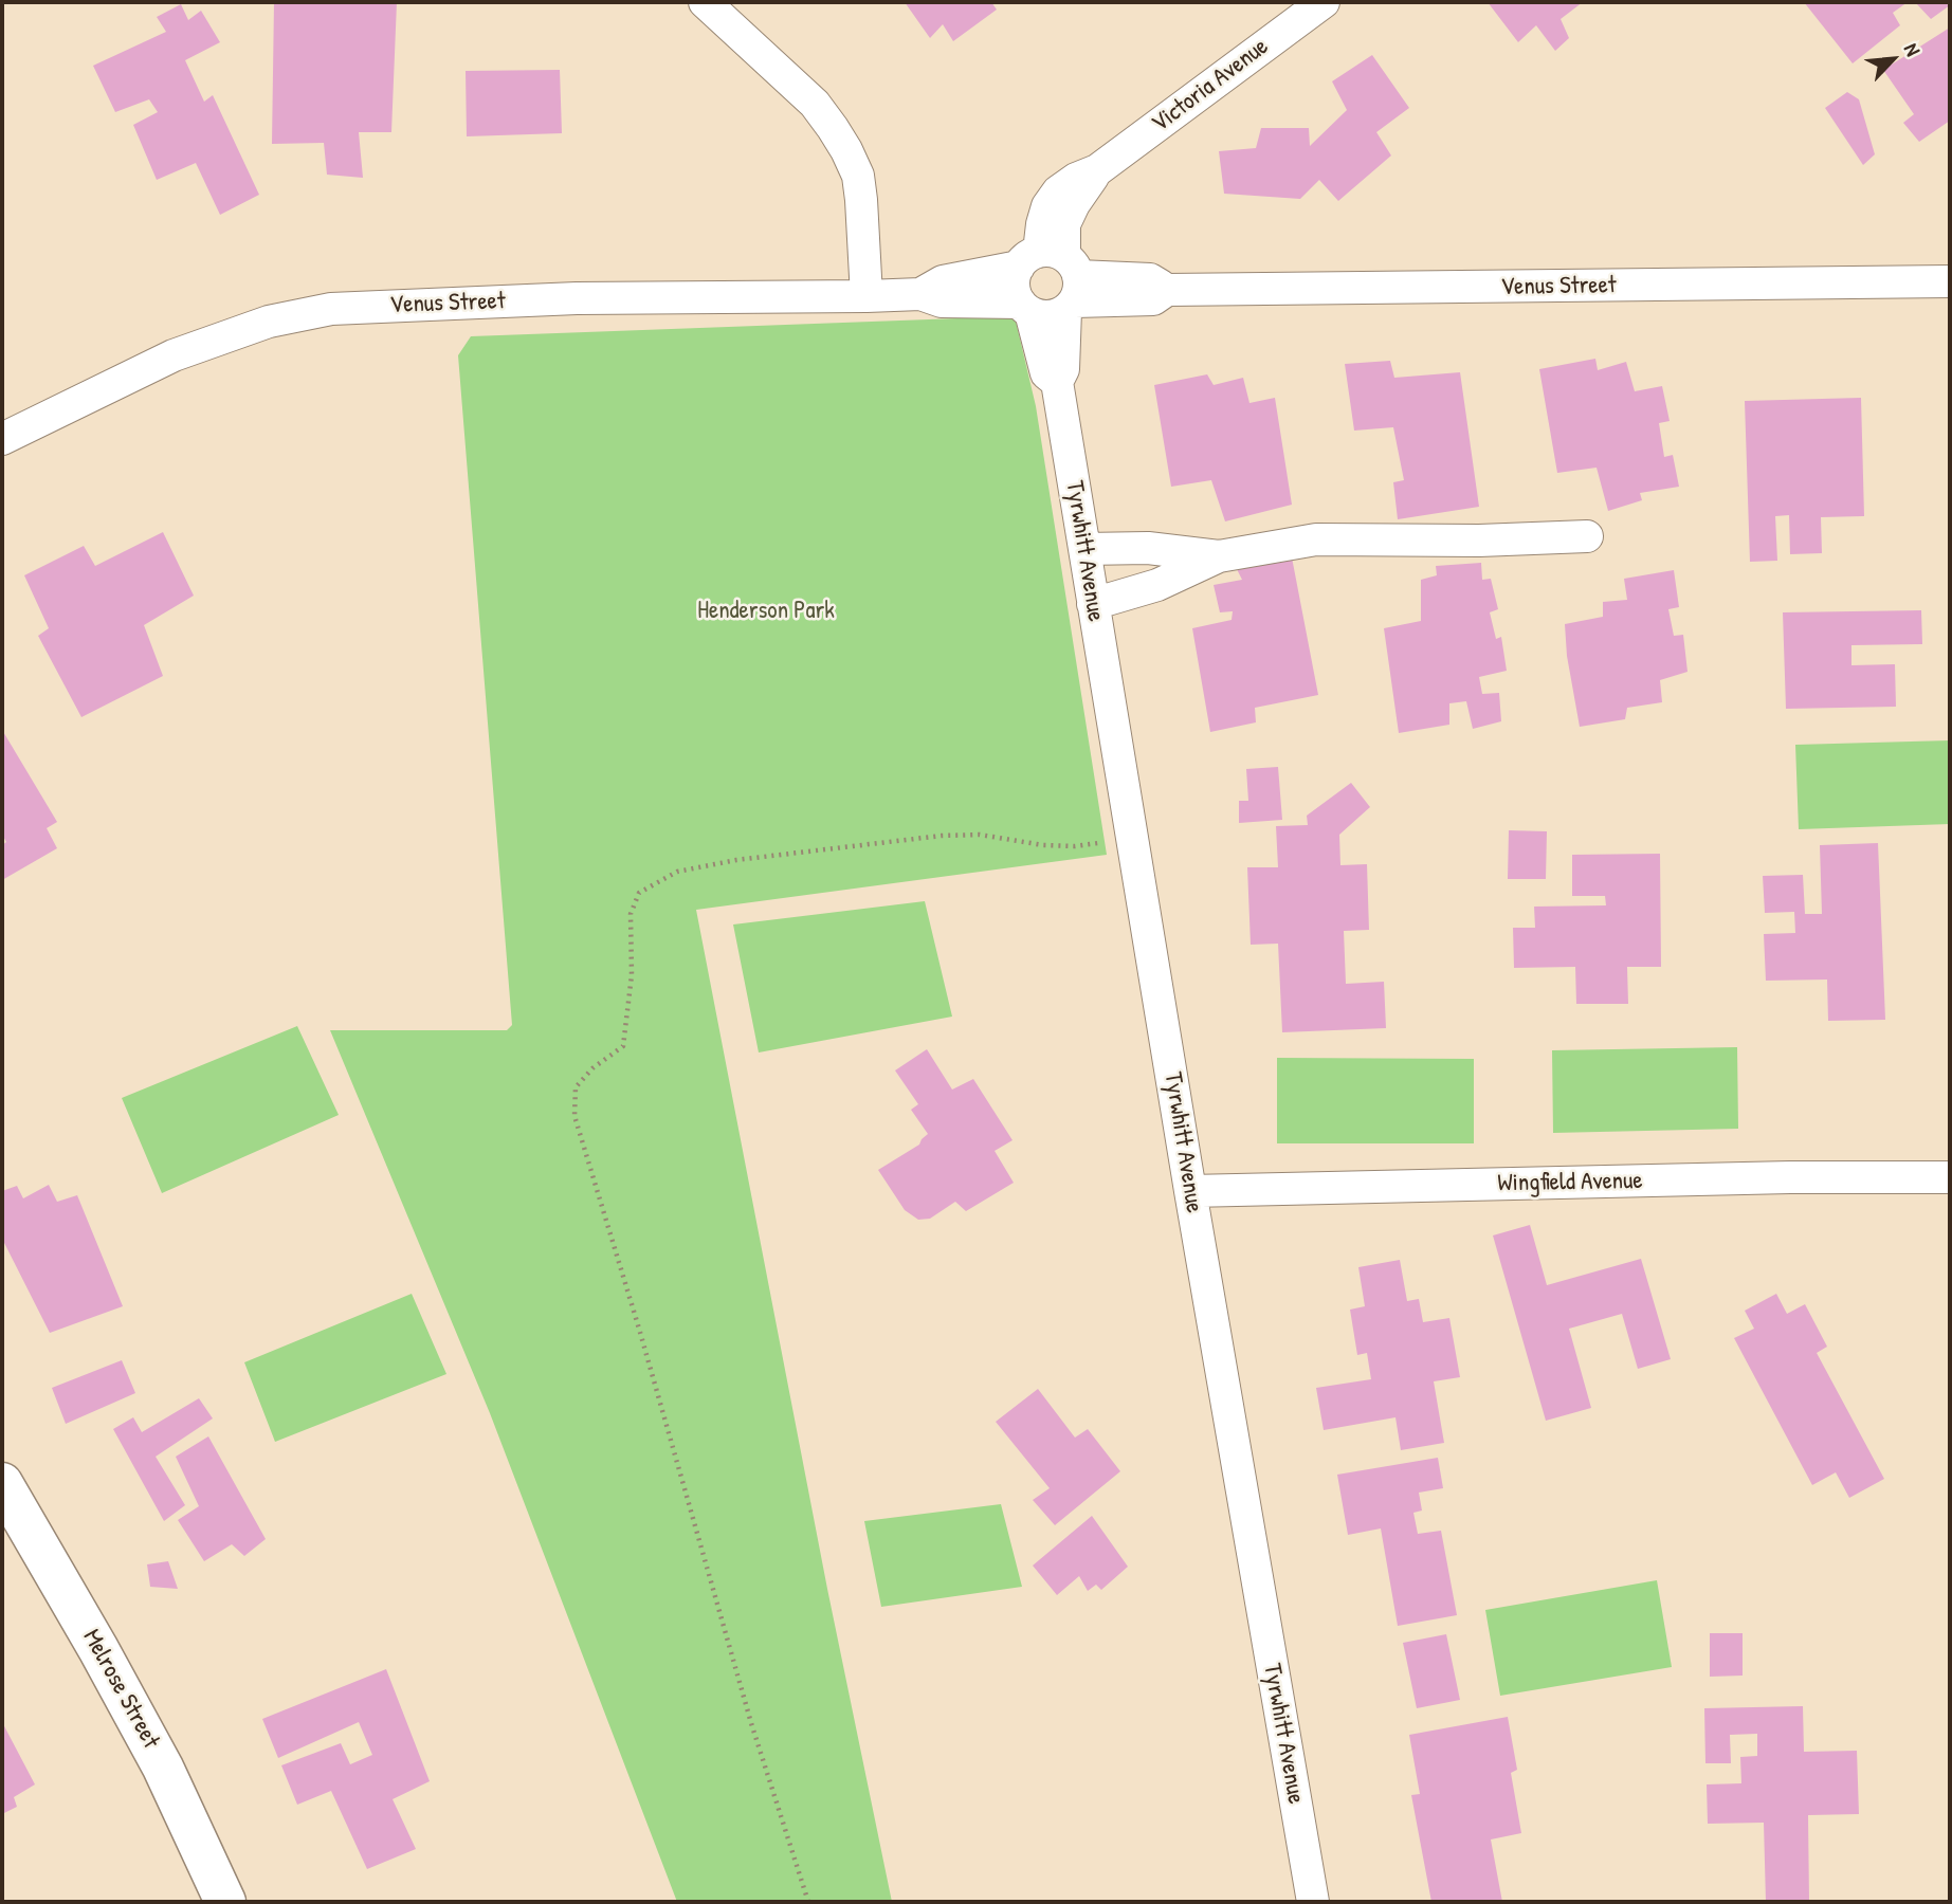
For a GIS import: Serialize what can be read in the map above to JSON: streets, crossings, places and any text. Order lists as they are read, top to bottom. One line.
{"streets":{"street":["Victoria Avenue","Venus Street","Tyrwhitt Avenue","Wingfield Avenue","Melrose Street"]},"crossings":[["Victoria Avenue","Venus Street"],["Victoria Avenue","Tyrwhitt Avenue"],["Venus Street","Tyrwhitt Avenue"],["Tyrwhitt Avenue","Wingfield Avenue"]],"parks":["Henderson Park"],"north":"top right"}
